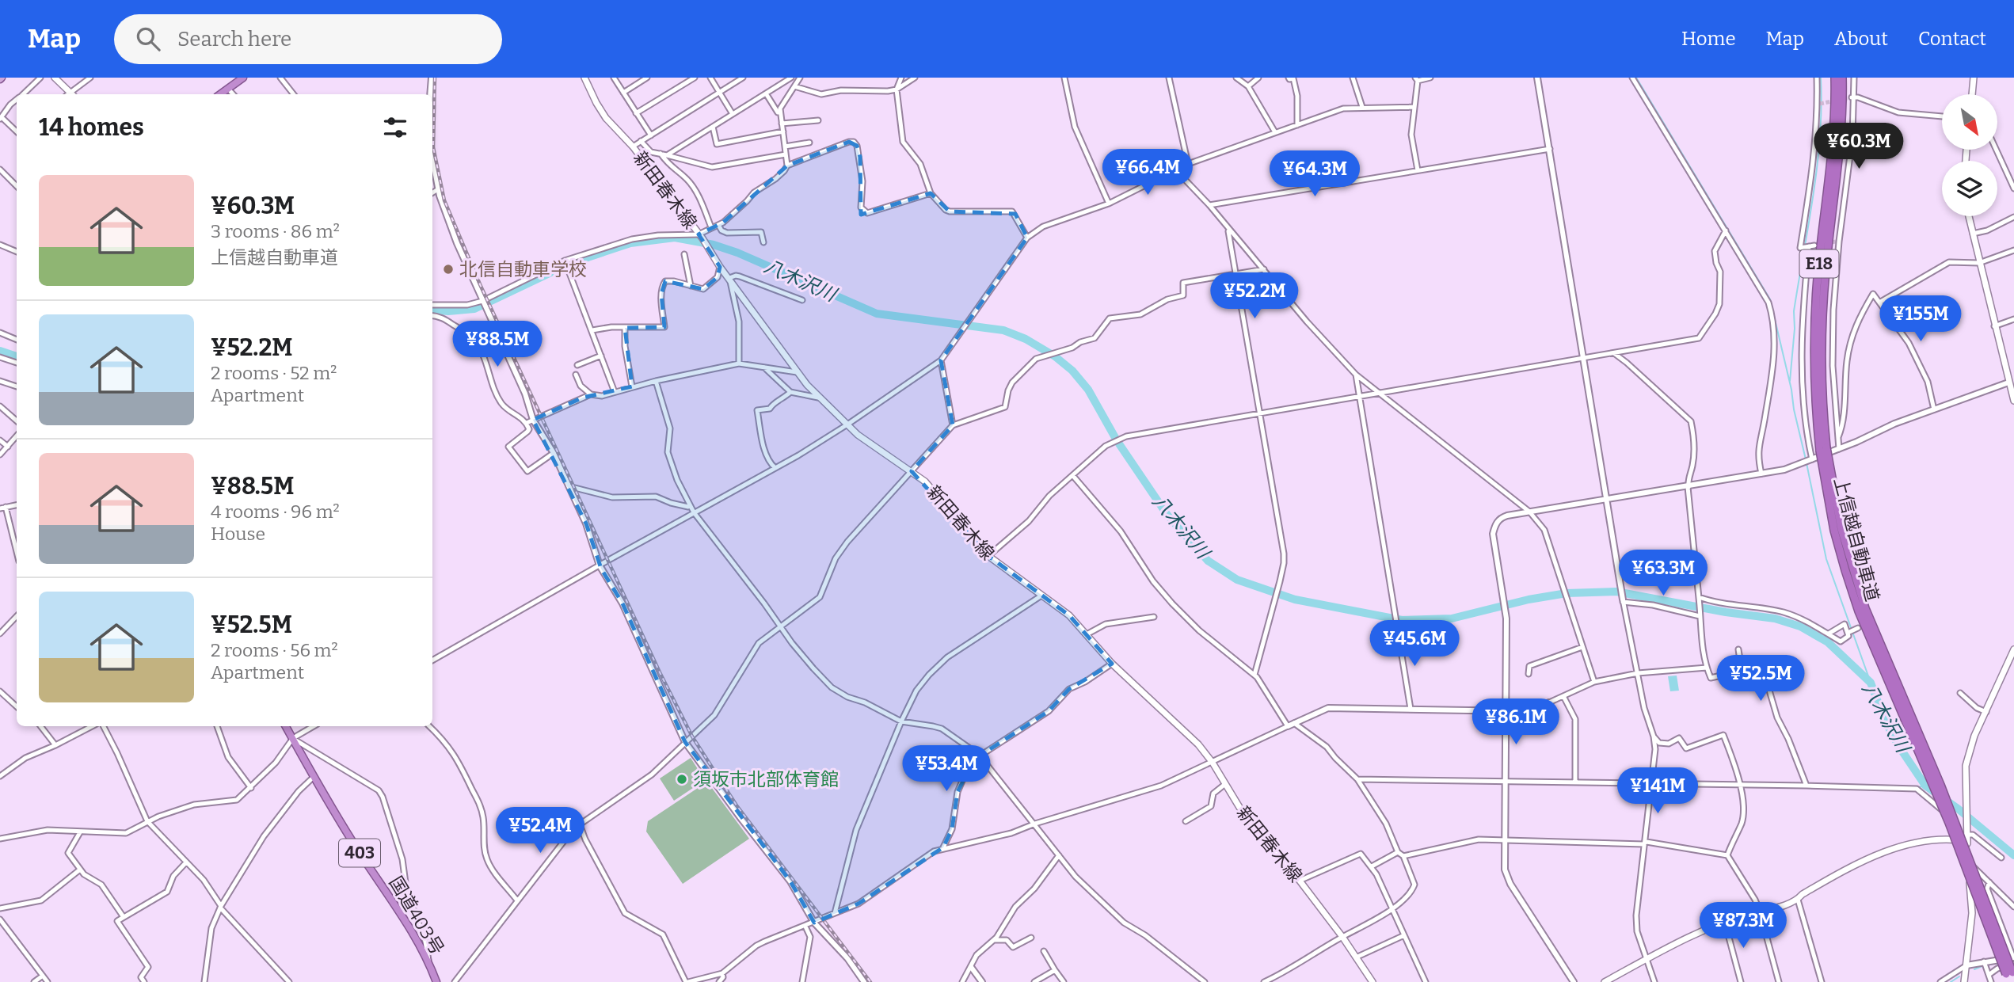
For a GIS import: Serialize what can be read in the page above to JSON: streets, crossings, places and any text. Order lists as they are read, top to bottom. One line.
{"streets":{"highway":["E18","上信越自動車道","403","国道403号"],"main road":["新田春木線"]},"water":["八木沢川"],"places":["北信自動車学校","須坂市北部体育館"],"north":"bottom right","page":{"header":"Map","search":"Search here","nav":["Home","Map","About","Contact"],"heading":"14 homes","price":["¥60.3M","¥66.4M","¥64.3M","¥52.2M","¥155M","¥88.5M","¥63.3M","¥45.6M","¥52.5M","¥86.1M","¥53.4M","¥141M","¥52.4M","¥87.3M"],"list":[{"name":"¥60.3M","note":"3 rooms · 86 m² · 上信越自動車道"},{"name":"¥52.2M","note":"2 rooms · 52 m² · Apartment"},{"name":"¥88.5M","note":"4 rooms · 96 m² · House"},{"name":"¥52.5M","note":"2 rooms · 56 m² · Apartment"}]}}
